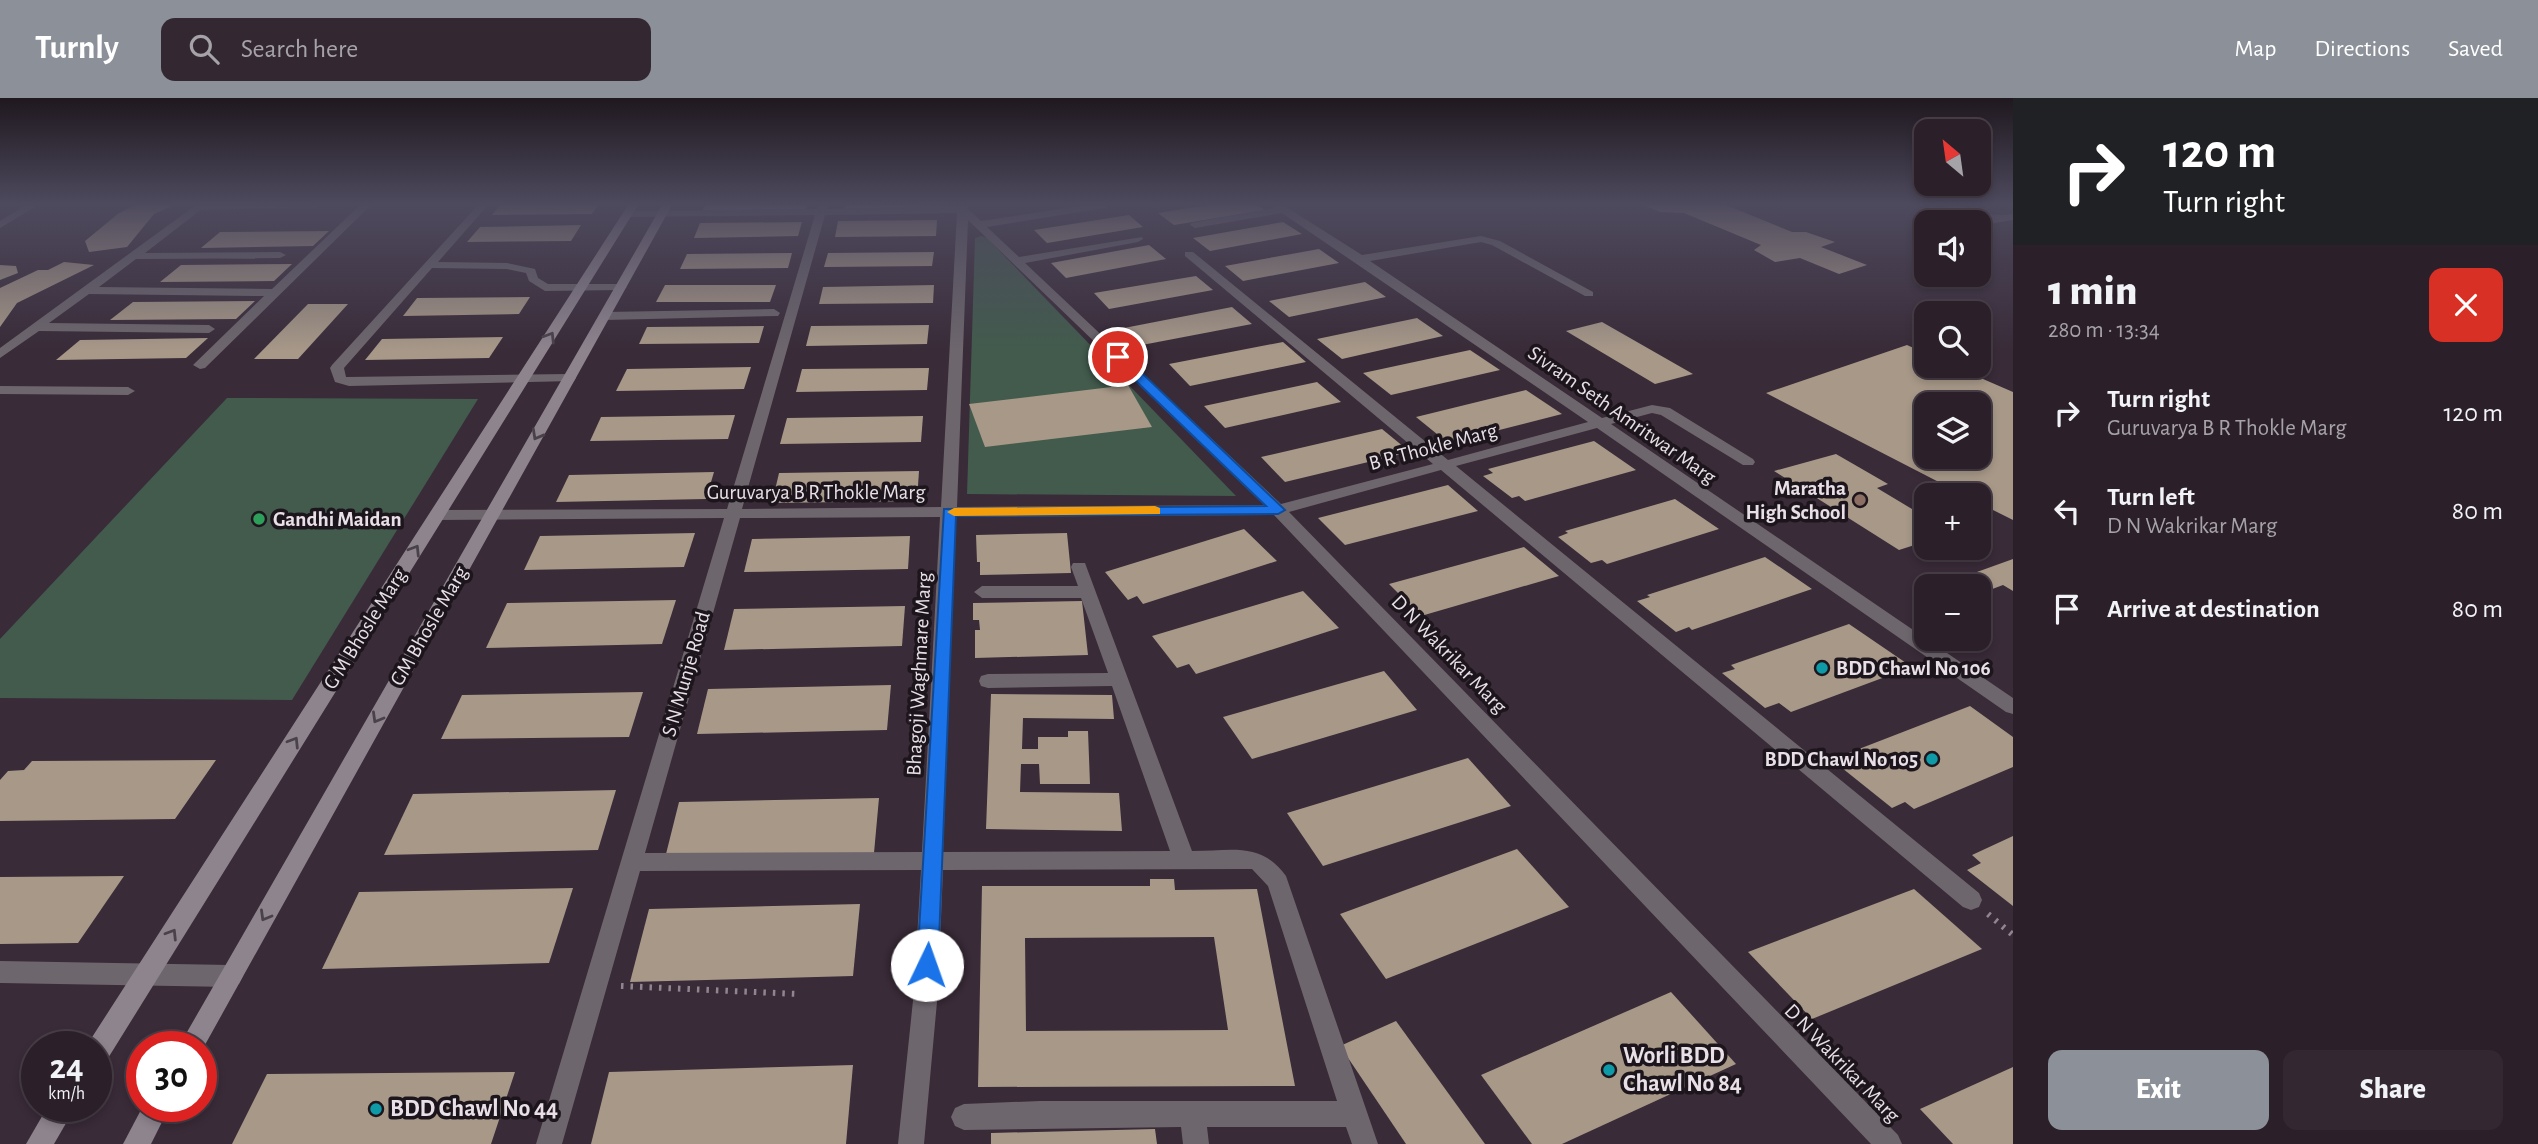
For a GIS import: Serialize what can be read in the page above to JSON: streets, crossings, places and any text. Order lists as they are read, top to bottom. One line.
{"streets":{"main road":["GM Bhosle Marg","G M Bhosle Marg"],"street":["Sivram Seth Amritwar Marg","B R Thokle Marg","Guruvarya B R Thokle Marg","D N Wakrikar Marg","S N Munje Road","Bhagoji Waghmare Marg"]},"crossings":[["Sivram Seth Amritwar Marg","B R Thokle Marg"],["B R Thokle Marg","Guruvarya B R Thokle Marg"],["B R Thokle Marg","D N Wakrikar Marg"],["Guruvarya B R Thokle Marg","GM Bhosle Marg"],["Guruvarya B R Thokle Marg","G M Bhosle Marg"],["Guruvarya B R Thokle Marg","D N Wakrikar Marg"],["Guruvarya B R Thokle Marg","S N Munje Road"],["Guruvarya B R Thokle Marg","Bhagoji Waghmare Marg"]],"one_way":["GM Bhosle Marg","G M Bhosle Marg"],"places":["Maratha High School","Gandhi Maidan","BDD Chawl No 106","BDD Chawl No 105","Worli BDD Chawl No 84","BDD Chawl No 44"],"north":"top left","page":{"header":"Turnly","search":"Search here","nav":["Map","Directions","Saved"],"turn":["120 m","Turn right"],"map_buttons":["+","−"],"heading":["1 min","280 m · 13:34"],"list":[{"name":"Turn right","note":"Guruvarya B R Thokle Marg","value":"120 m"},{"name":"Turn left","note":"D N Wakrikar Marg","value":"80 m"},{"name":"Arrive at destination","value":"80 m"}],"speed":"24 km/h","limit":"30","buttons":["Exit","Share"]}}
